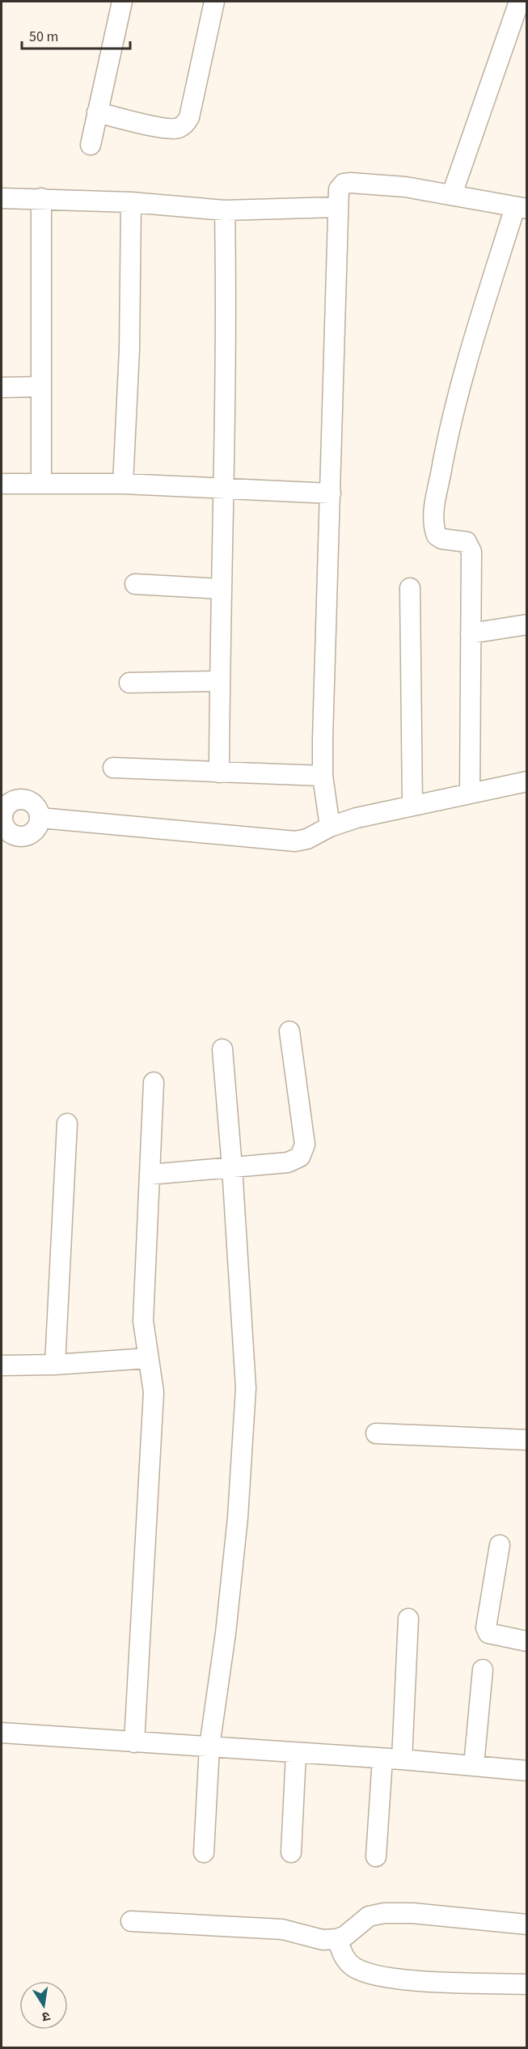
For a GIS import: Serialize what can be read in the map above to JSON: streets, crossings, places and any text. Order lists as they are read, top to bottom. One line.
{"scale_bar":"50 m","north":"bottom"}
